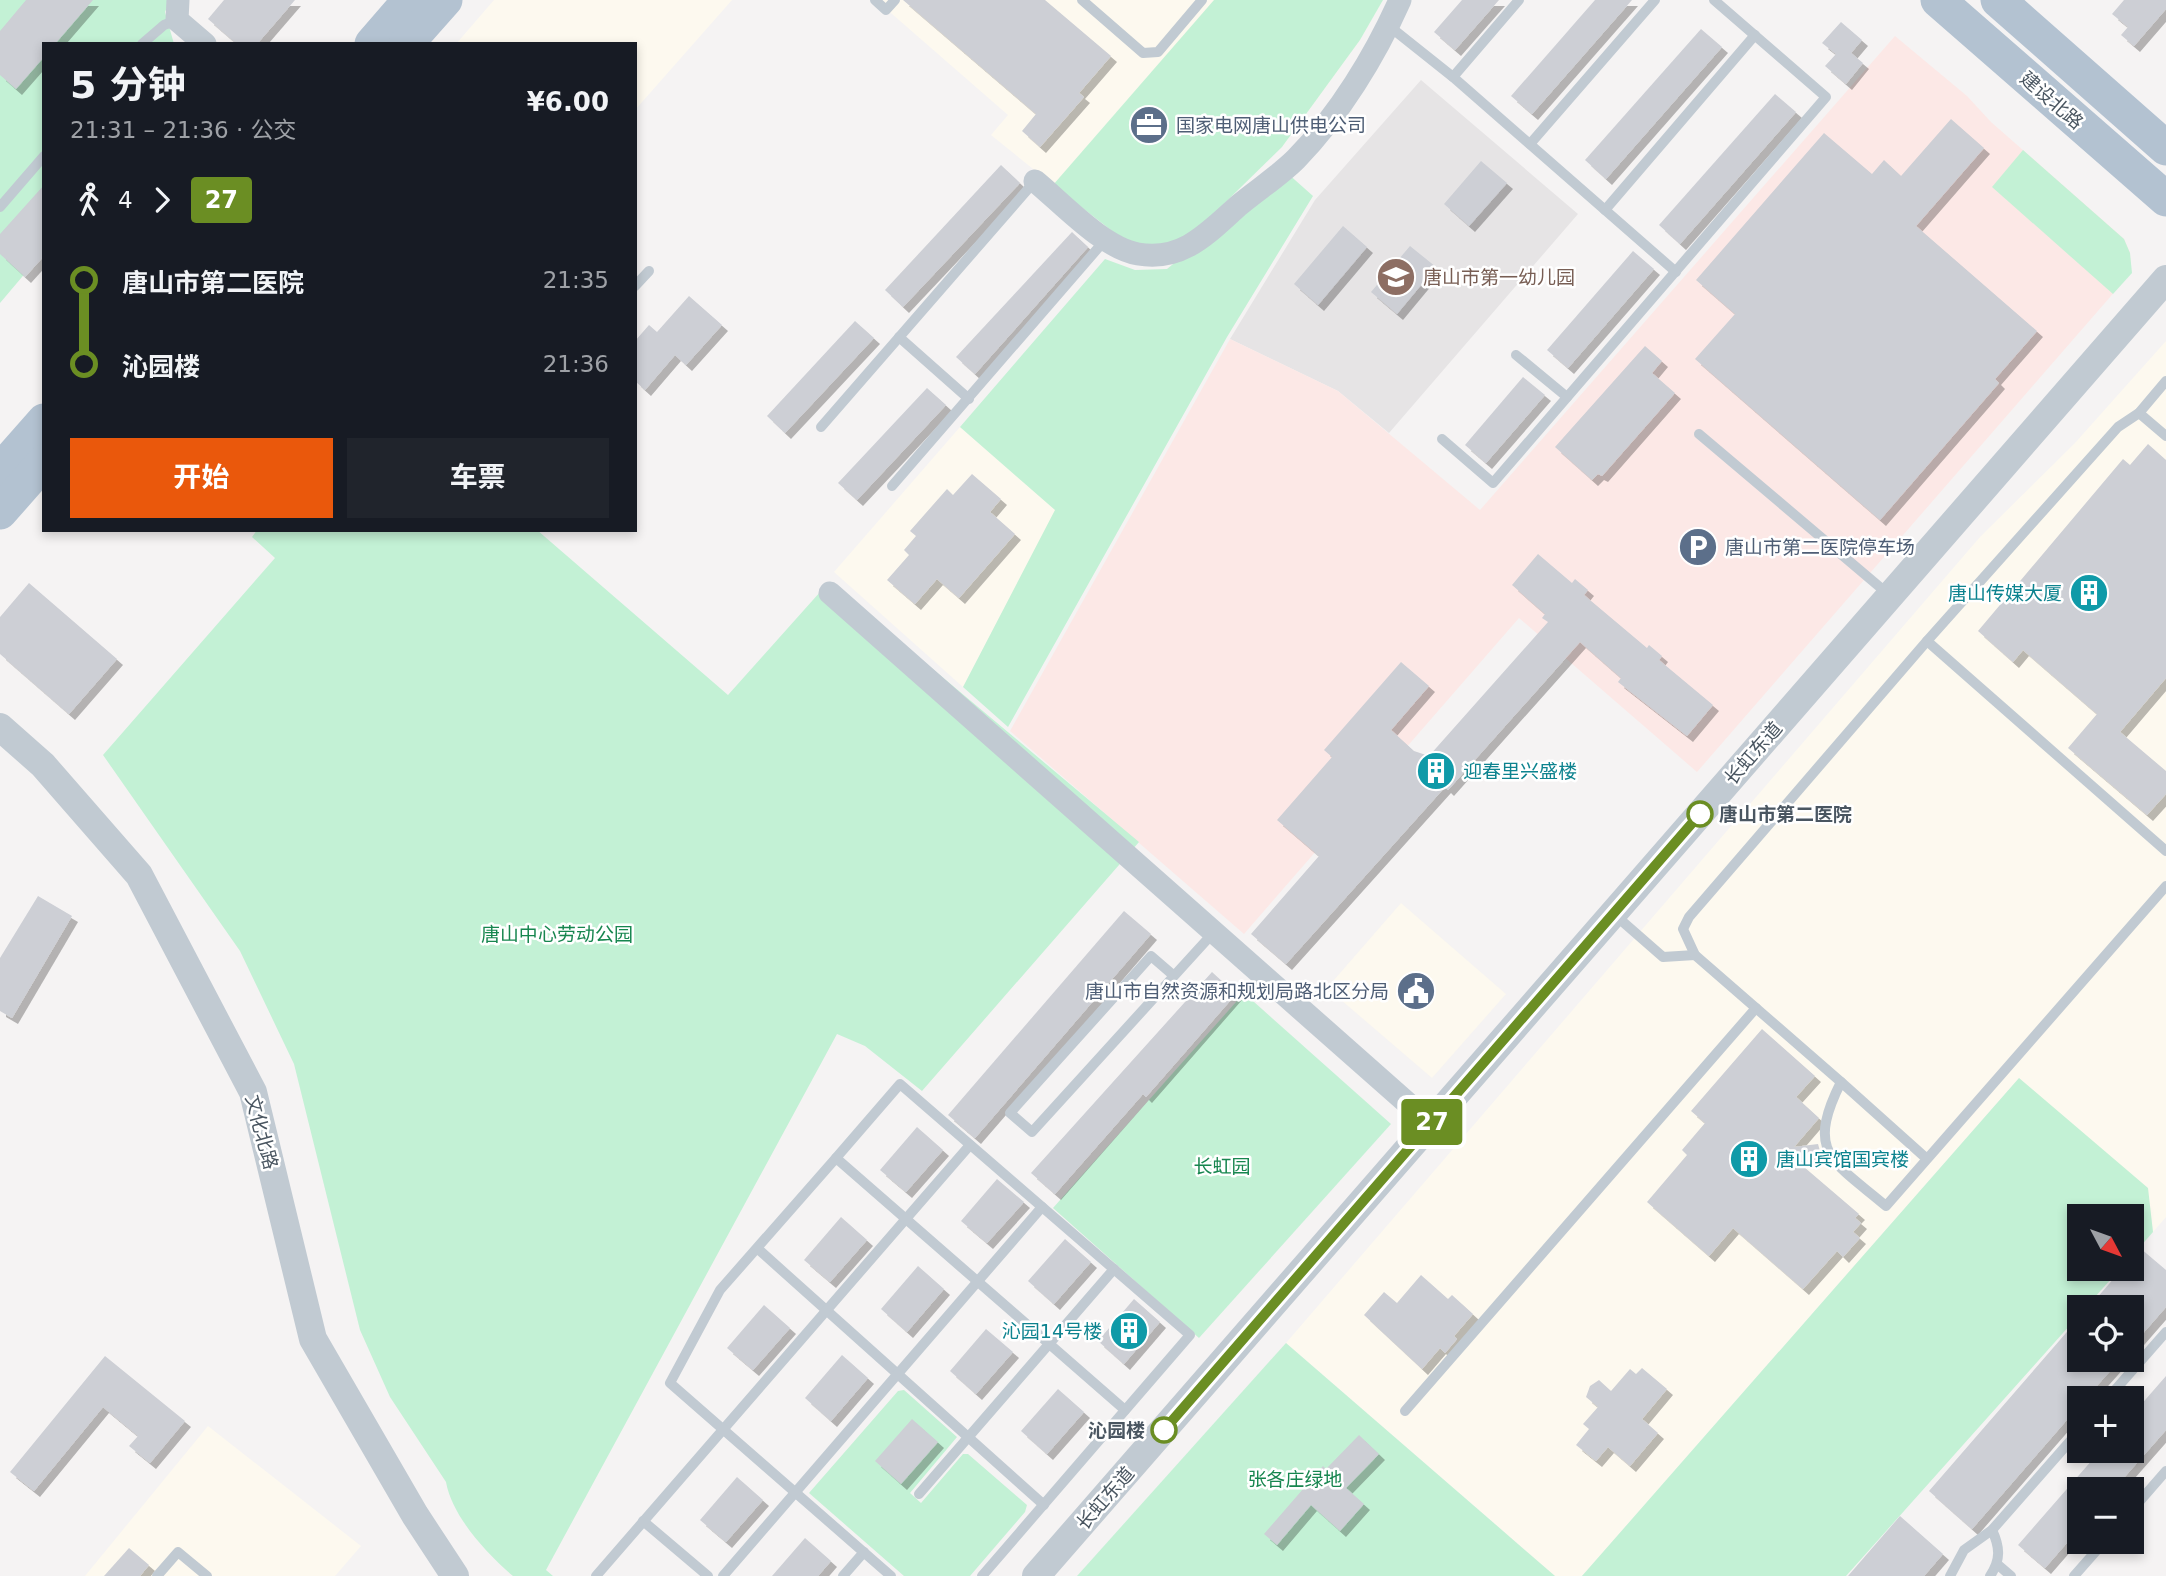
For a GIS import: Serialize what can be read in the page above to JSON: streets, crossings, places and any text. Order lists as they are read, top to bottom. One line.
{"streets":{"main road":["建设北路"],"street":["长虹东道","文化北路"]},"parks":["唐山中心劳动公园","长虹园","张各庄绿地"],"places":{"office":["国家电网唐山供电公司"],"school or university":["唐山市第一幼儿园"],"parking":["唐山市第二医院停车场"],"building":["唐山传媒大厦","迎春里兴盛楼","唐山宾馆国宾楼","沁园14号楼"],"other":["唐山市第二医院","沁园楼"],"public building":["唐山市自然资源和规划局路北区分局"]},"lines":["bus line 27"],"north":"bottom right","page":{"on_map":"27","heading":["5 分钟","21:31 – 21:36 · 公交","¥6.00"],"legs":["4","27"],"list":[{"name":"唐山市第二医院","value":"21:35"},{"name":"沁园楼","value":"21:36"}],"buttons":["开始","车票"],"map_buttons":["+","−"]}}
